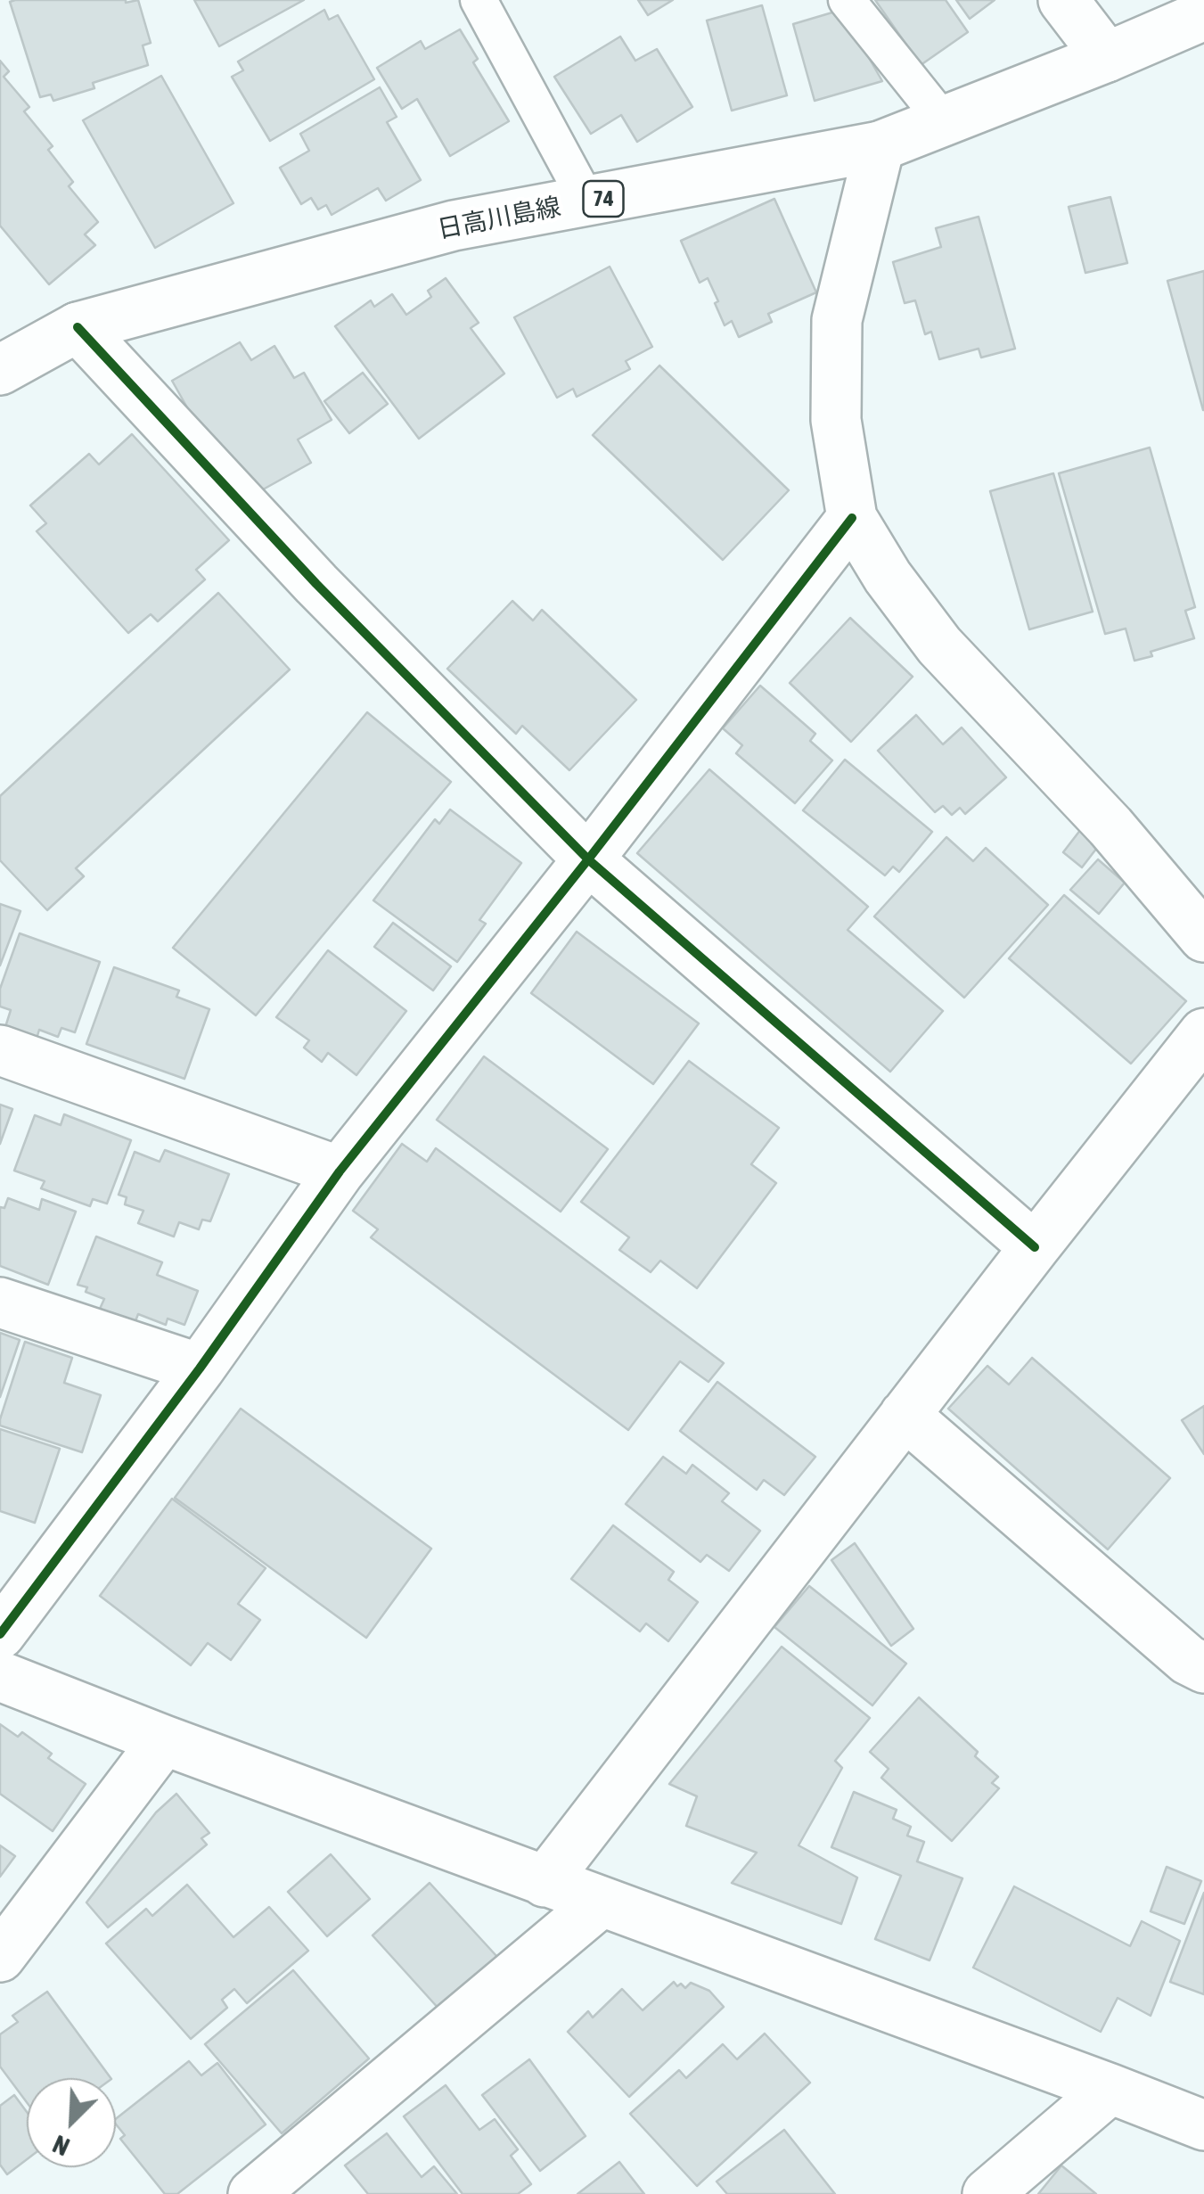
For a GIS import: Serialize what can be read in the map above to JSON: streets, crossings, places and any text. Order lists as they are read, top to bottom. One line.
{"streets":{"street":["74","日高川島線"]},"north":"bottom left"}
